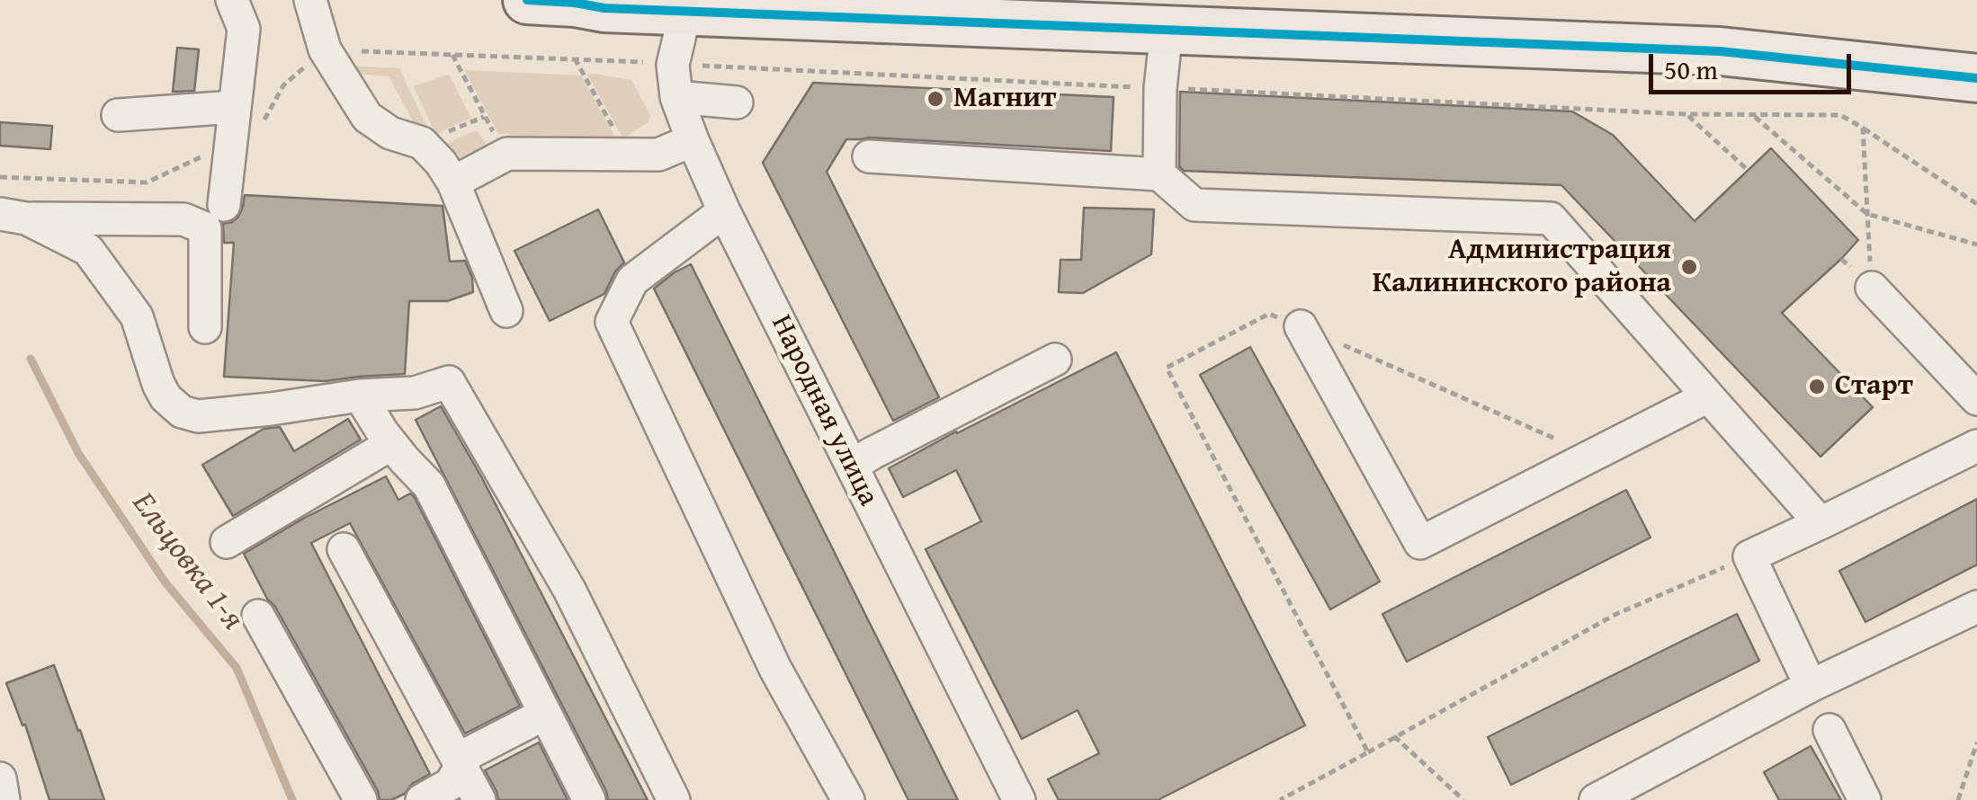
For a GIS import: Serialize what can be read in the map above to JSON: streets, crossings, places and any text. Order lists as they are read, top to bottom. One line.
{"streets":{"street":["Народная улица"]},"water":["Ельцовка 1-я"],"places":["Магнит","Администрация Калининского района","Старт"],"scale_bar":"50 m"}
